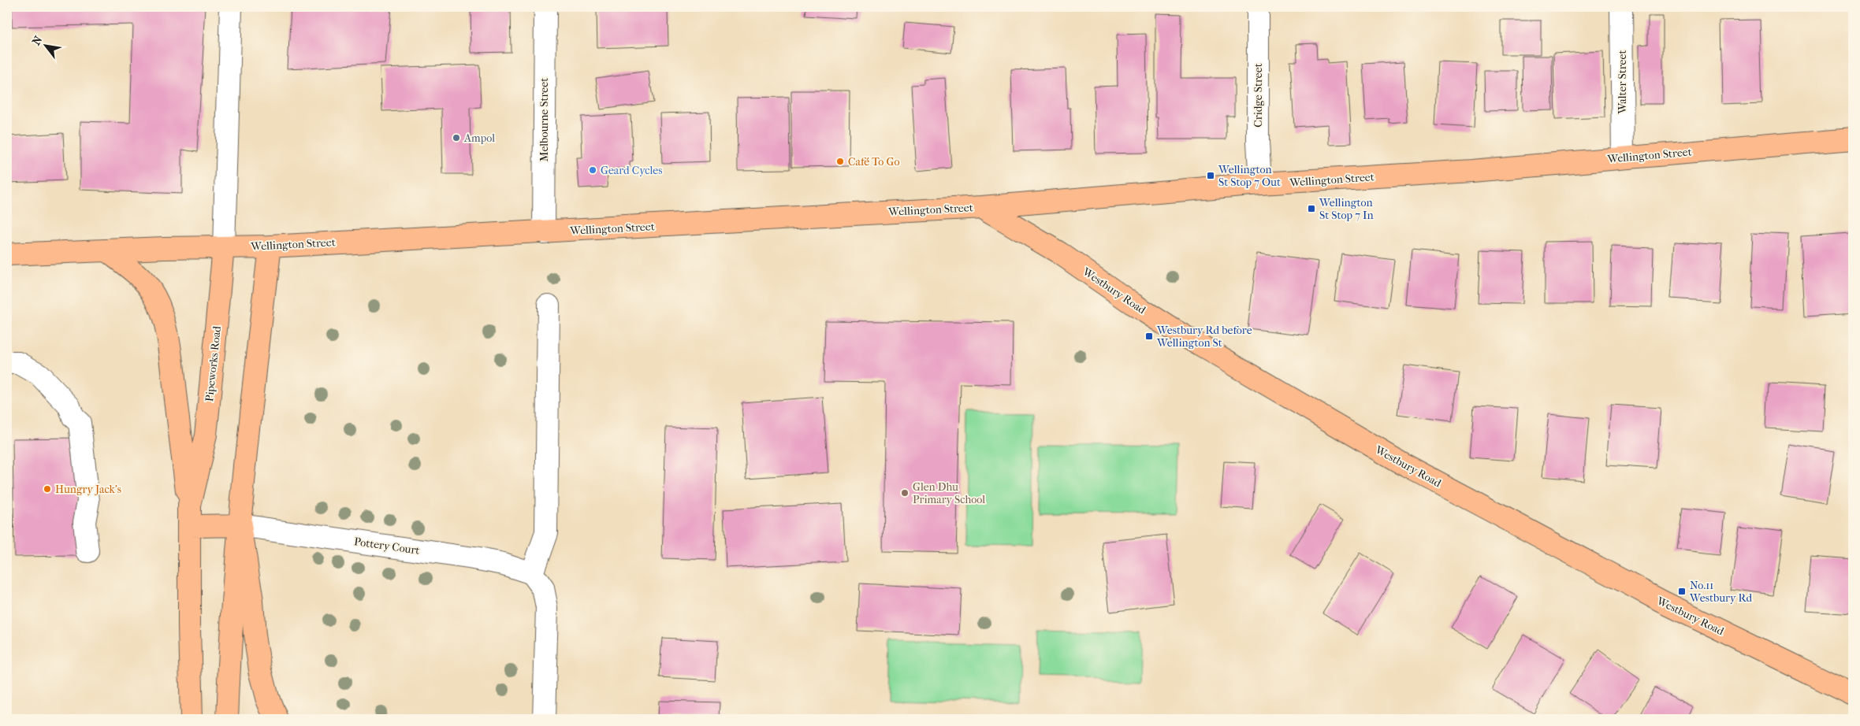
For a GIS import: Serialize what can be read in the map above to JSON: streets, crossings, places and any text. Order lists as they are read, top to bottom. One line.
{"streets":{"main road":["Wellington Street","Westbury Road","Pipeworks Road"],"street":["Walter Street","Cridge Street","Melbourne Street","Pottery Court"]},"crossings":[["Walter Street","Wellington Street"],["Cridge Street","Wellington Street"],["Melbourne Street","Wellington Street"],["Wellington Street","Westbury Road"],["Wellington Street","Pipeworks Road"]],"places":{"other":["Ampol","Café To Go","Geard Cycles","Hungry Jack's","Glen Dhu Primary School"],"transit":["Wellington St Stop 7 Out","Wellington St Stop 7 In","Westbury Rd before Wellington St","No.11 Westbury Rd"]},"north":"top left"}
